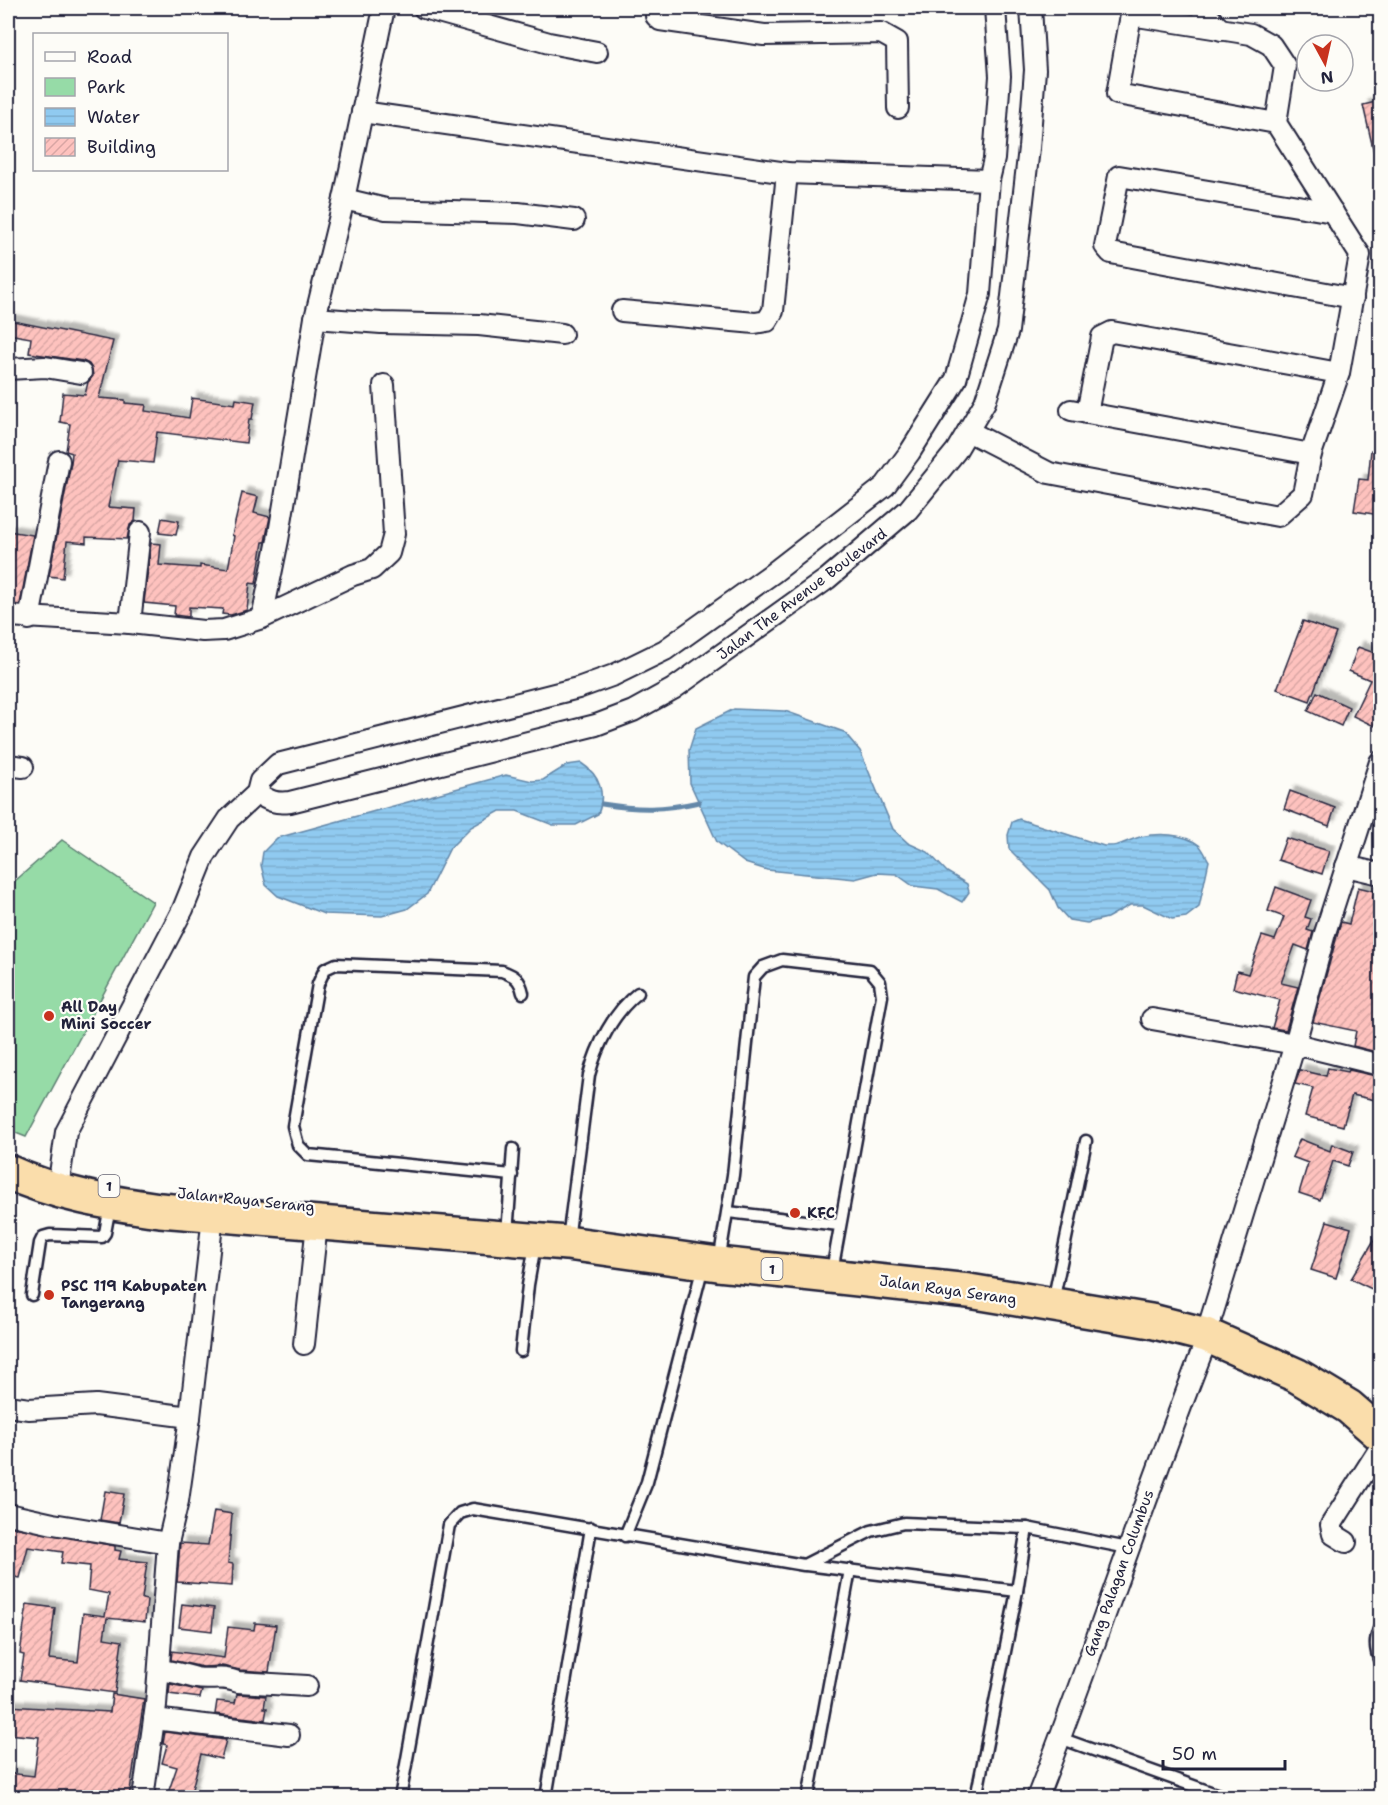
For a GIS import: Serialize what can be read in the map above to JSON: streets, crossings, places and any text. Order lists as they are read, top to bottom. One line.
{"streets":{"highway":["1","Jalan Raya Serang"],"street":["Jalan The Avenue Boulevard","Gang Palagan Columbus"]},"crossings":[["Jalan Raya Serang","Gang Palagan Columbus"]],"places":["All Day Mini Soccer","KFC","PSC 119 Kabupaten Tangerang"],"legend":["Road","Park","Water","Building"],"scale_bar":"50 m","north":"bottom"}
